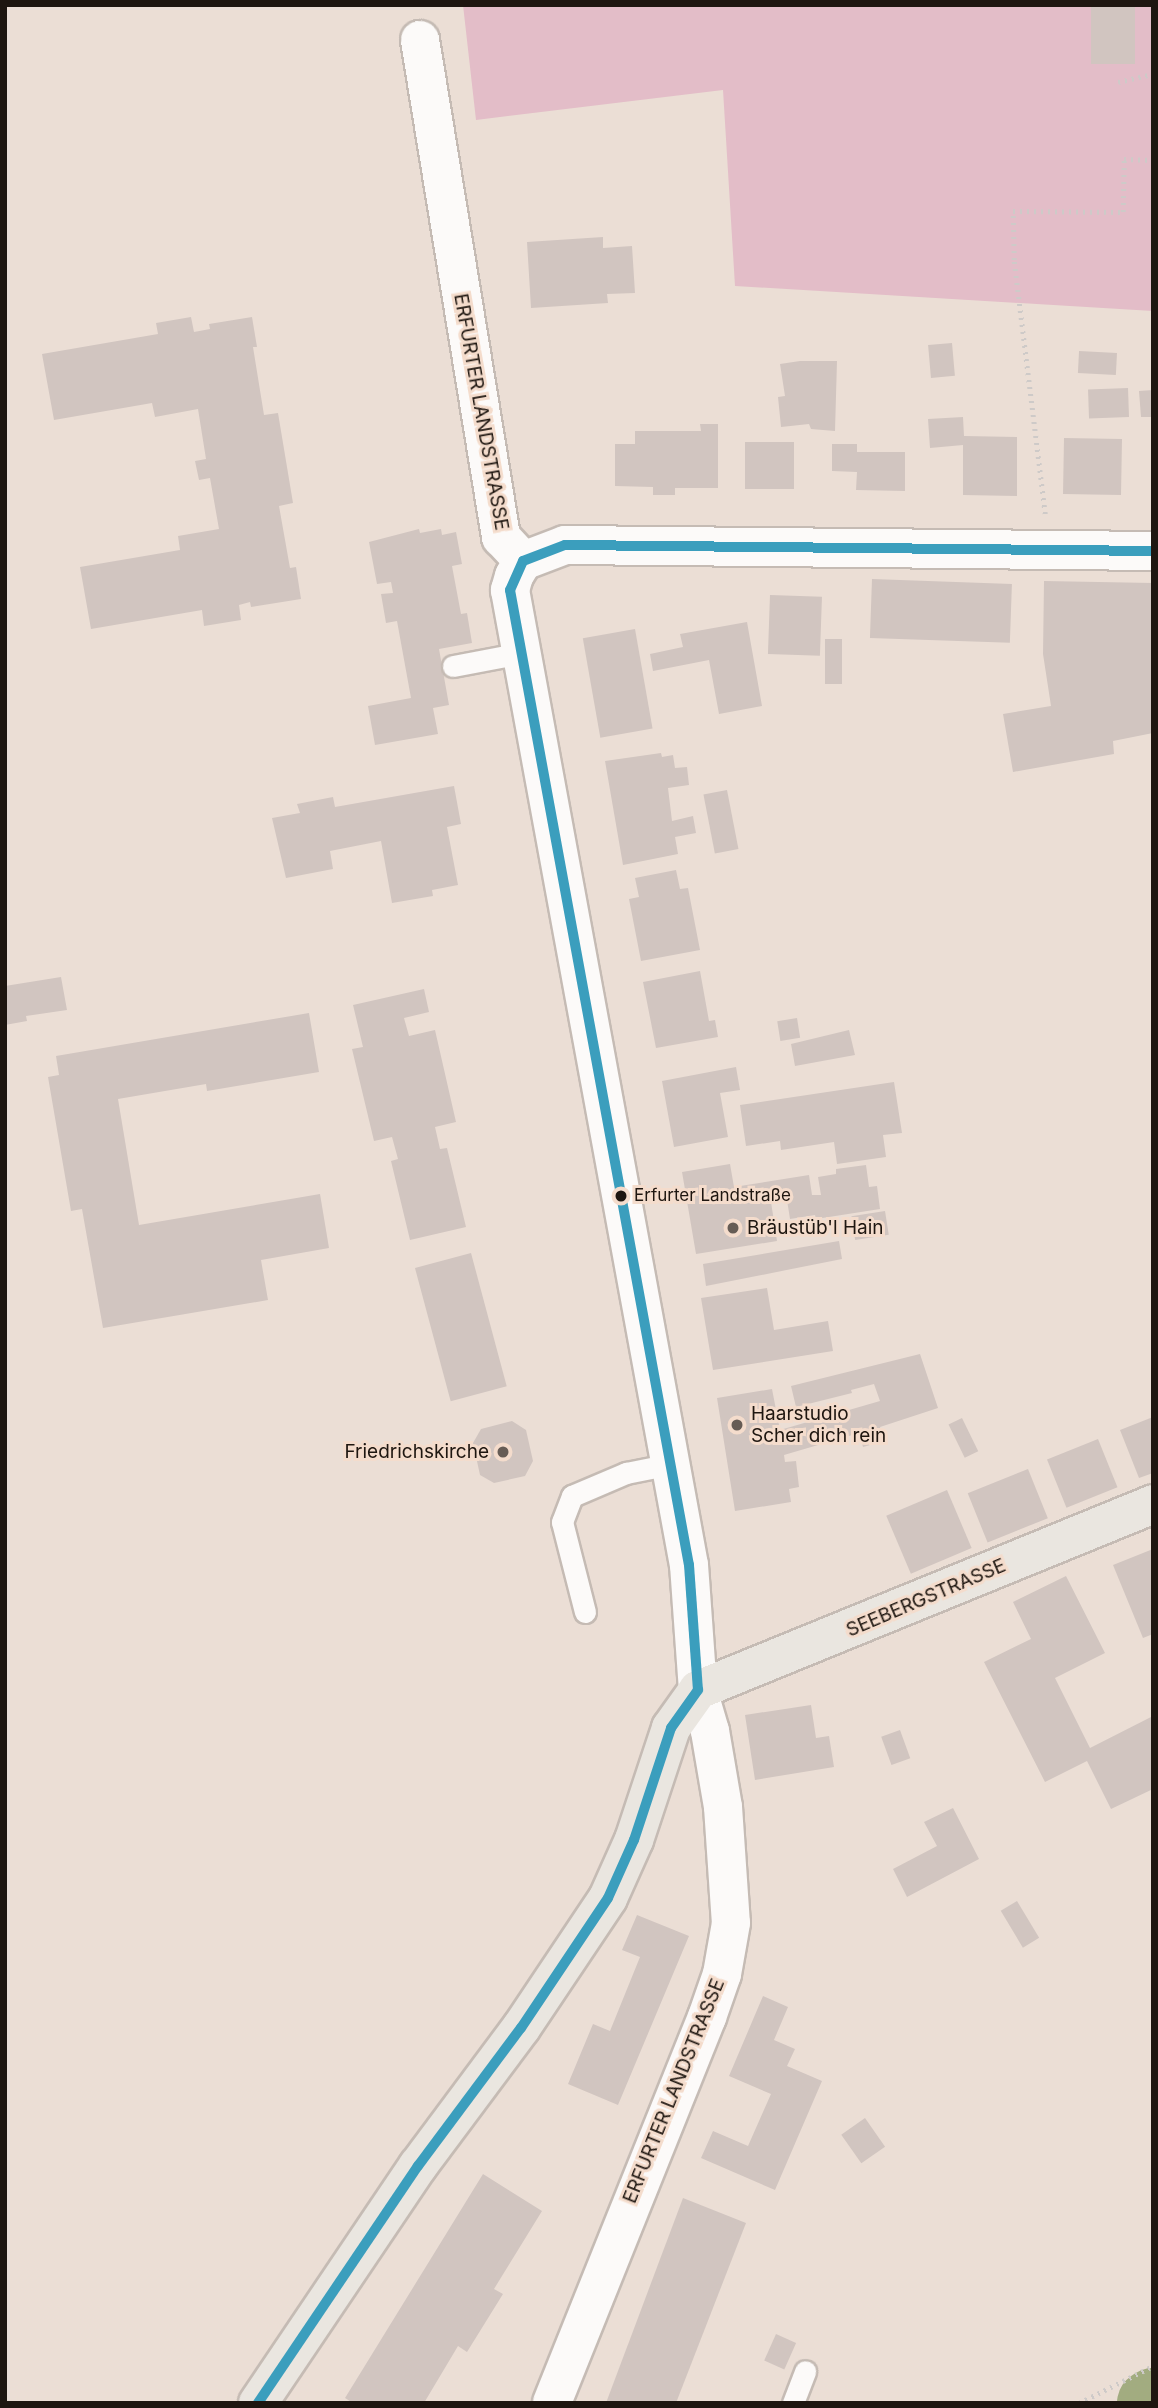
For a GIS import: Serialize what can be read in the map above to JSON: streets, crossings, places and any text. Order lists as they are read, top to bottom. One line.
{"streets":{"main road":["SEEBERGSTRASSE"],"street":["ERFURTER LANDSTRASSE"]},"crossings":[["ERFURTER LANDSTRASSE","SEEBERGSTRASSE"]],"places":["Erfurter Landstraße","Bräustüb'l Hain","Haarstudio Scher dich rein","Friedrichskirche"]}
